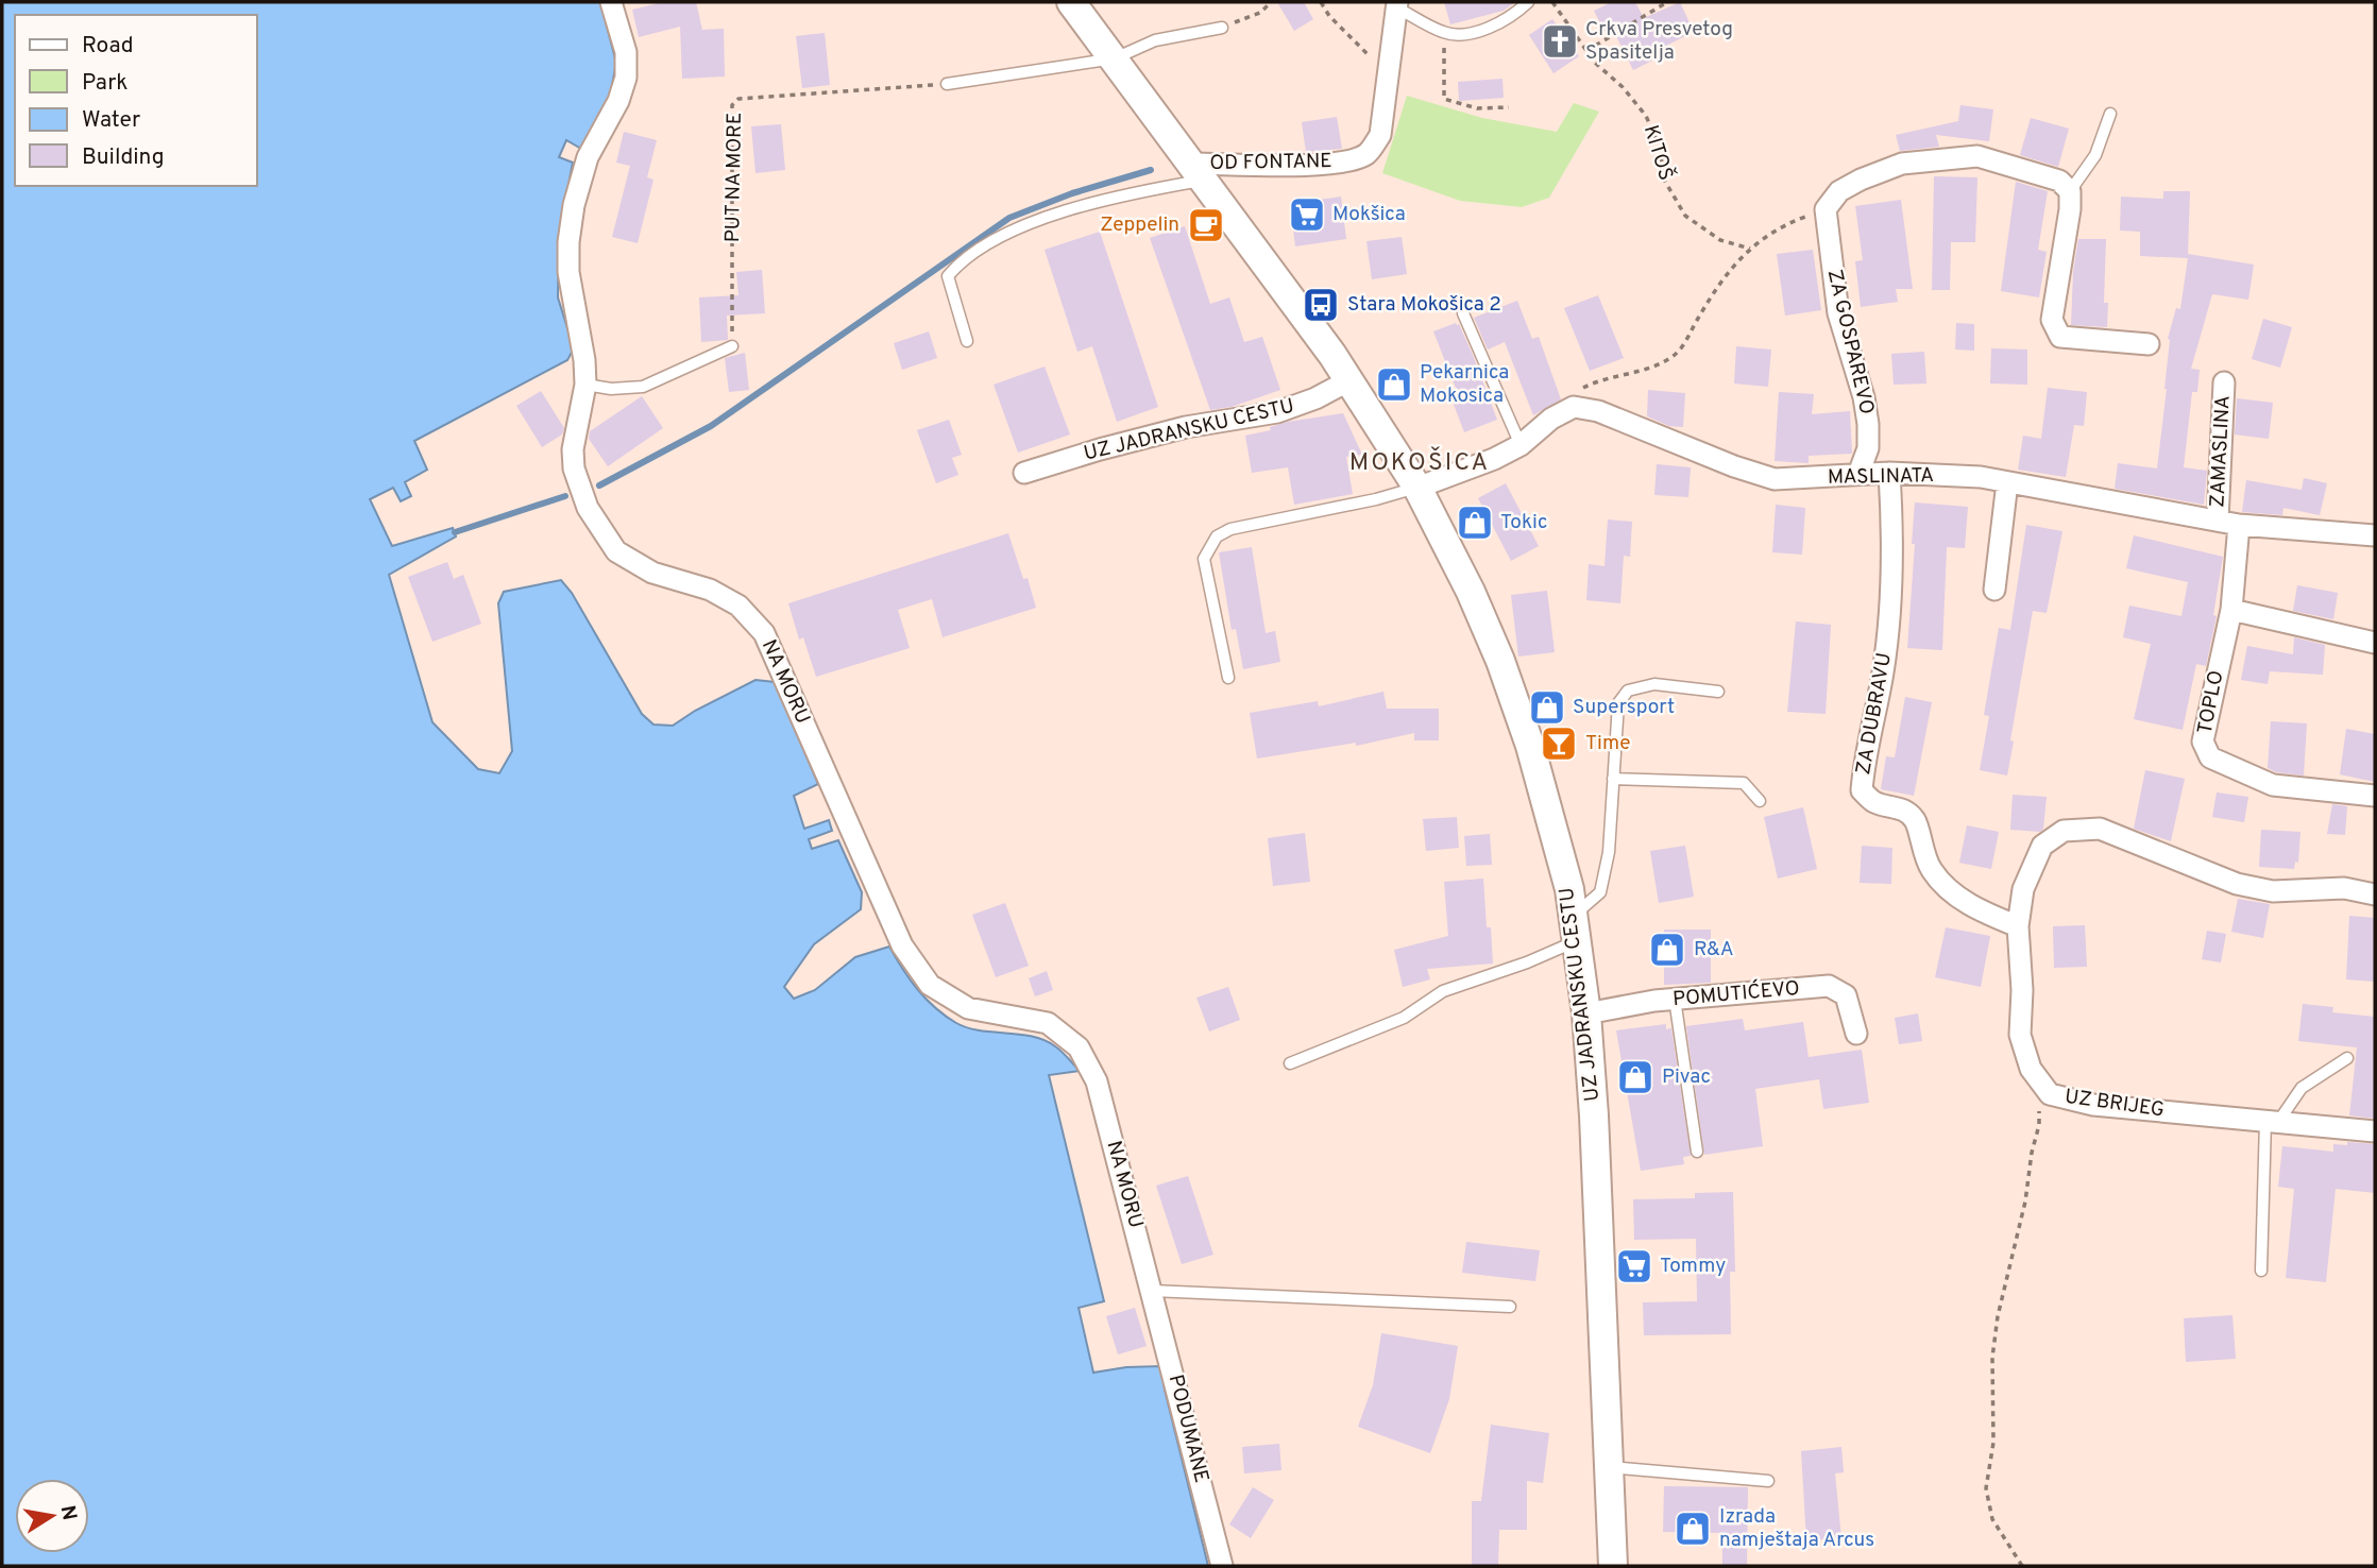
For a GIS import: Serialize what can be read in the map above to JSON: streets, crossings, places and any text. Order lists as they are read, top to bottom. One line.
{"streets":{"main road":["UZ JADRANSKU CESTU"],"street":["OD FONTANE","ZA GOSPAREVO","ZAMASLINA","MASLINATA","NA MORU","TOPLO","ZA DUBRAVU","POMUTIĆEVO","UZ BRIJEG","PODUMANE"],"path":["KITOŠ","PUT NA MORE"]},"crossings":[["OD FONTANE","UZ JADRANSKU CESTU"],["ZA GOSPAREVO","MASLINATA"],["UZ JADRANSKU CESTU","POMUTIĆEVO"],["ZAMASLINA","MASLINATA"],["MASLINATA","TOPLO"],["MASLINATA","ZA DUBRAVU"],["NA MORU","PODUMANE"],["ZA DUBRAVU","UZ BRIJEG"]],"districts":["MOKOŠICA"],"places":{"church":["Crkva Presvetog Spasitelja"],"supermarket":["Mokšica","Tommy"],"cafe":["Zeppelin"],"bus stop":["Stara Mokošica 2"],"shop":["Pekarnica Mokosica","Tokic","Supersport","R&A","Pivac","Izrada namještaja Arcus"],"bar":["Time"]},"legend":["Road","Park","Water","Building"],"north":"right"}
